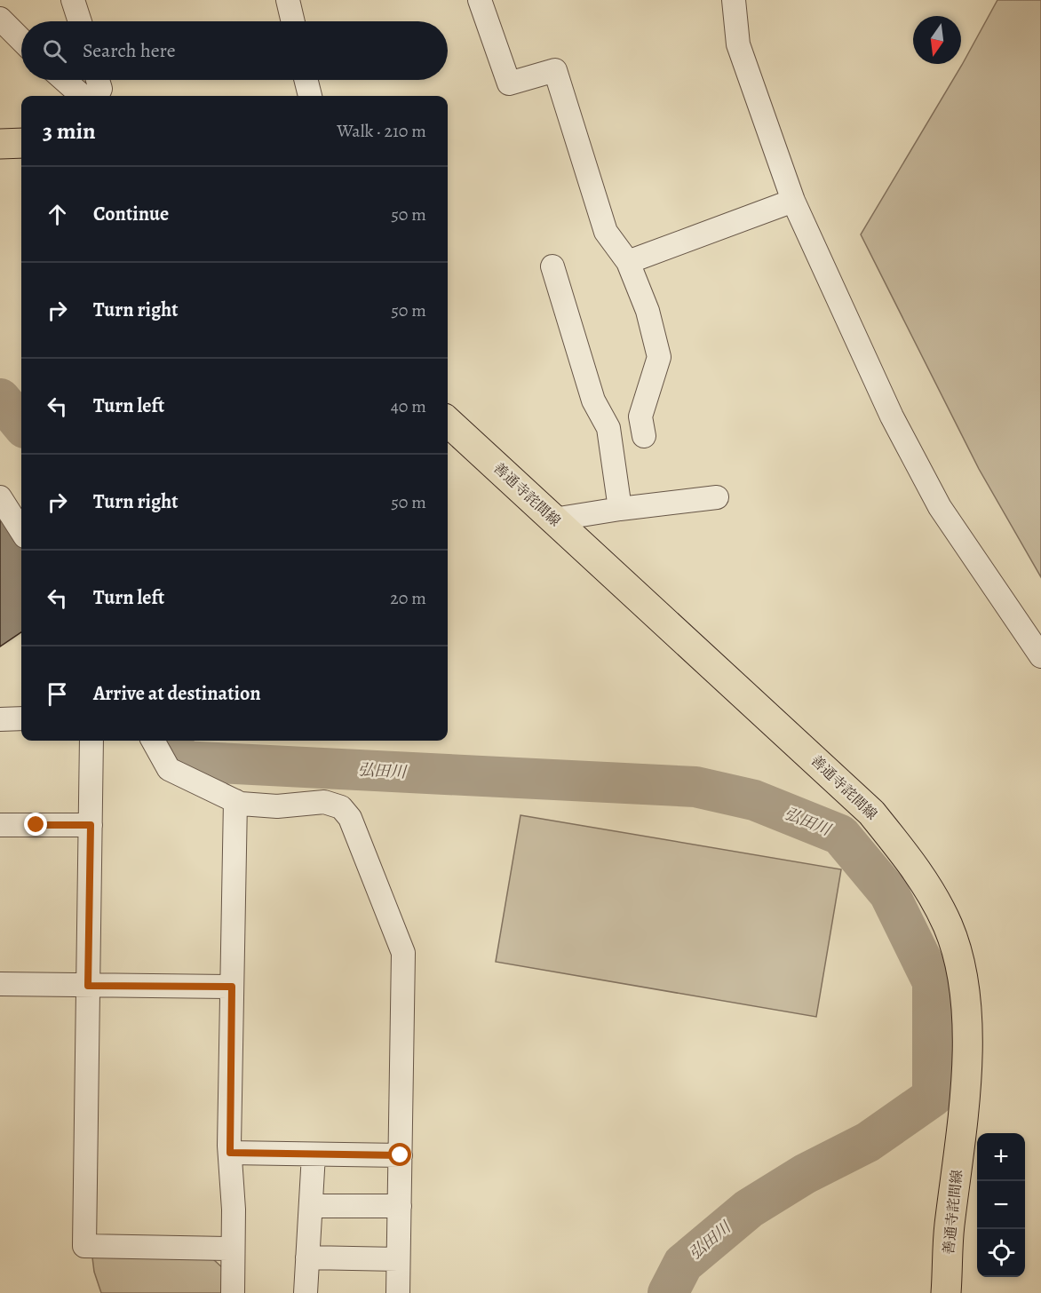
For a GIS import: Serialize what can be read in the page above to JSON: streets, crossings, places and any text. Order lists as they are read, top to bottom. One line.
{"streets":{"main road":["善通寺詫間線"]},"water":["弘田川"],"north":"bottom","page":{"search":"Search here","heading":["3 min","Walk · 210 m"],"list":[["Continue","50 m"],["Turn right","50 m"],["Turn left","40 m"],["Turn right","50 m"],["Turn left","20 m"],"Arrive at destination"],"map_buttons":["+","−"]}}
